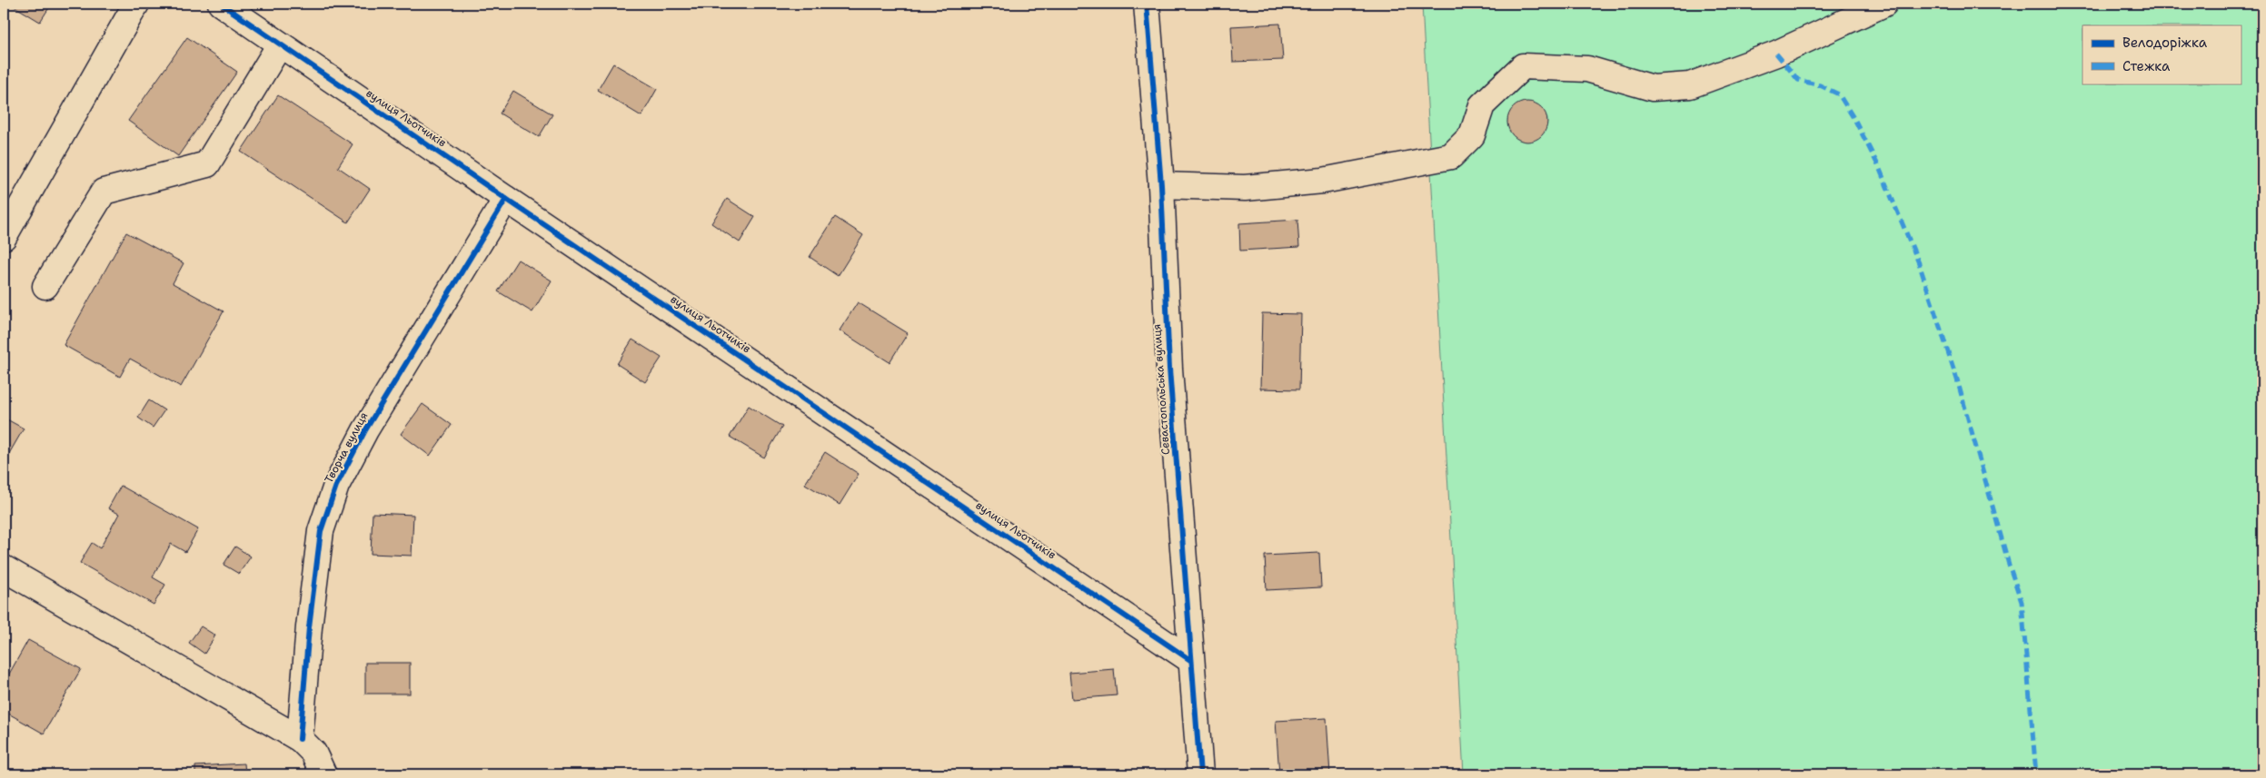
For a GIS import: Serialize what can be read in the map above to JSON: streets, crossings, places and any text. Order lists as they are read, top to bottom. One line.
{"streets":{"street":["вулиця Льотчиків","Севастопольська вулиця","Творча вулиця"]},"crossings":[["вулиця Льотчиків","Севастопольська вулиця"],["вулиця Льотчиків","Творча вулиця"]],"legend":["Велодоріжка","Стежка"]}
